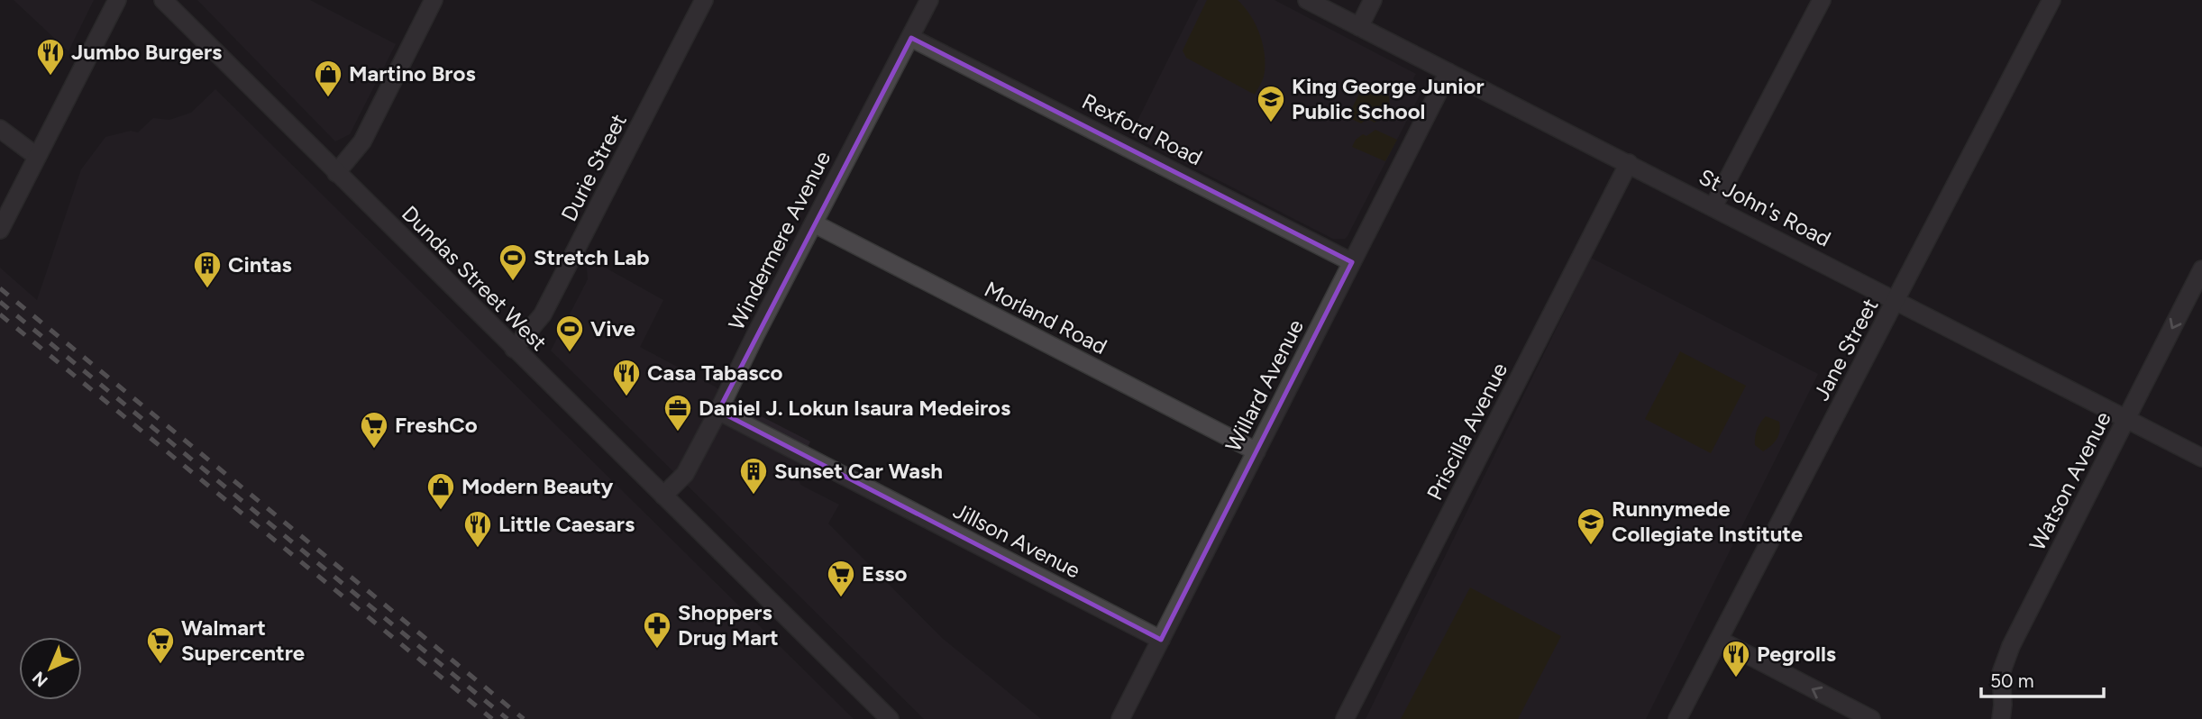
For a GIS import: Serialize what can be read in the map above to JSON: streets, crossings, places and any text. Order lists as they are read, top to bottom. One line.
{"streets":{"street":["Rexford Road","Durie Street","St John's Road","Windermere Avenue","Dundas Street West","Morland Road","Jane Street","Willard Avenue","Priscilla Avenue","Watson Avenue","Jillson Avenue"]},"crossings":[["Rexford Road","Windermere Avenue"],["Rexford Road","Willard Avenue"],["Durie Street","Dundas Street West"],["St John's Road","Jane Street"],["St John's Road","Willard Avenue"],["St John's Road","Priscilla Avenue"],["St John's Road","Watson Avenue"],["Windermere Avenue","Dundas Street West"],["Windermere Avenue","Morland Road"],["Windermere Avenue","Jillson Avenue"],["Morland Road","Willard Avenue"],["Willard Avenue","Jillson Avenue"]],"places":{"restaurant":["Jumbo Burgers","Casa Tabasco","Little Caesars","Pegrolls"],"shop":["Martino Bros","Modern Beauty"],"school or university":["King George Junior Public School","Runnymede Collegiate Institute"],"sports":["Stretch Lab","Vive"],"building":["Cintas","Sunset Car Wash"],"office":["Daniel J. Lokun Isaura Medeiros"],"supermarket":["FreshCo","Esso","Walmart Supercentre"],"pharmacy":["Shoppers Drug Mart"]},"scale_bar":"50 m","north":"bottom left"}
